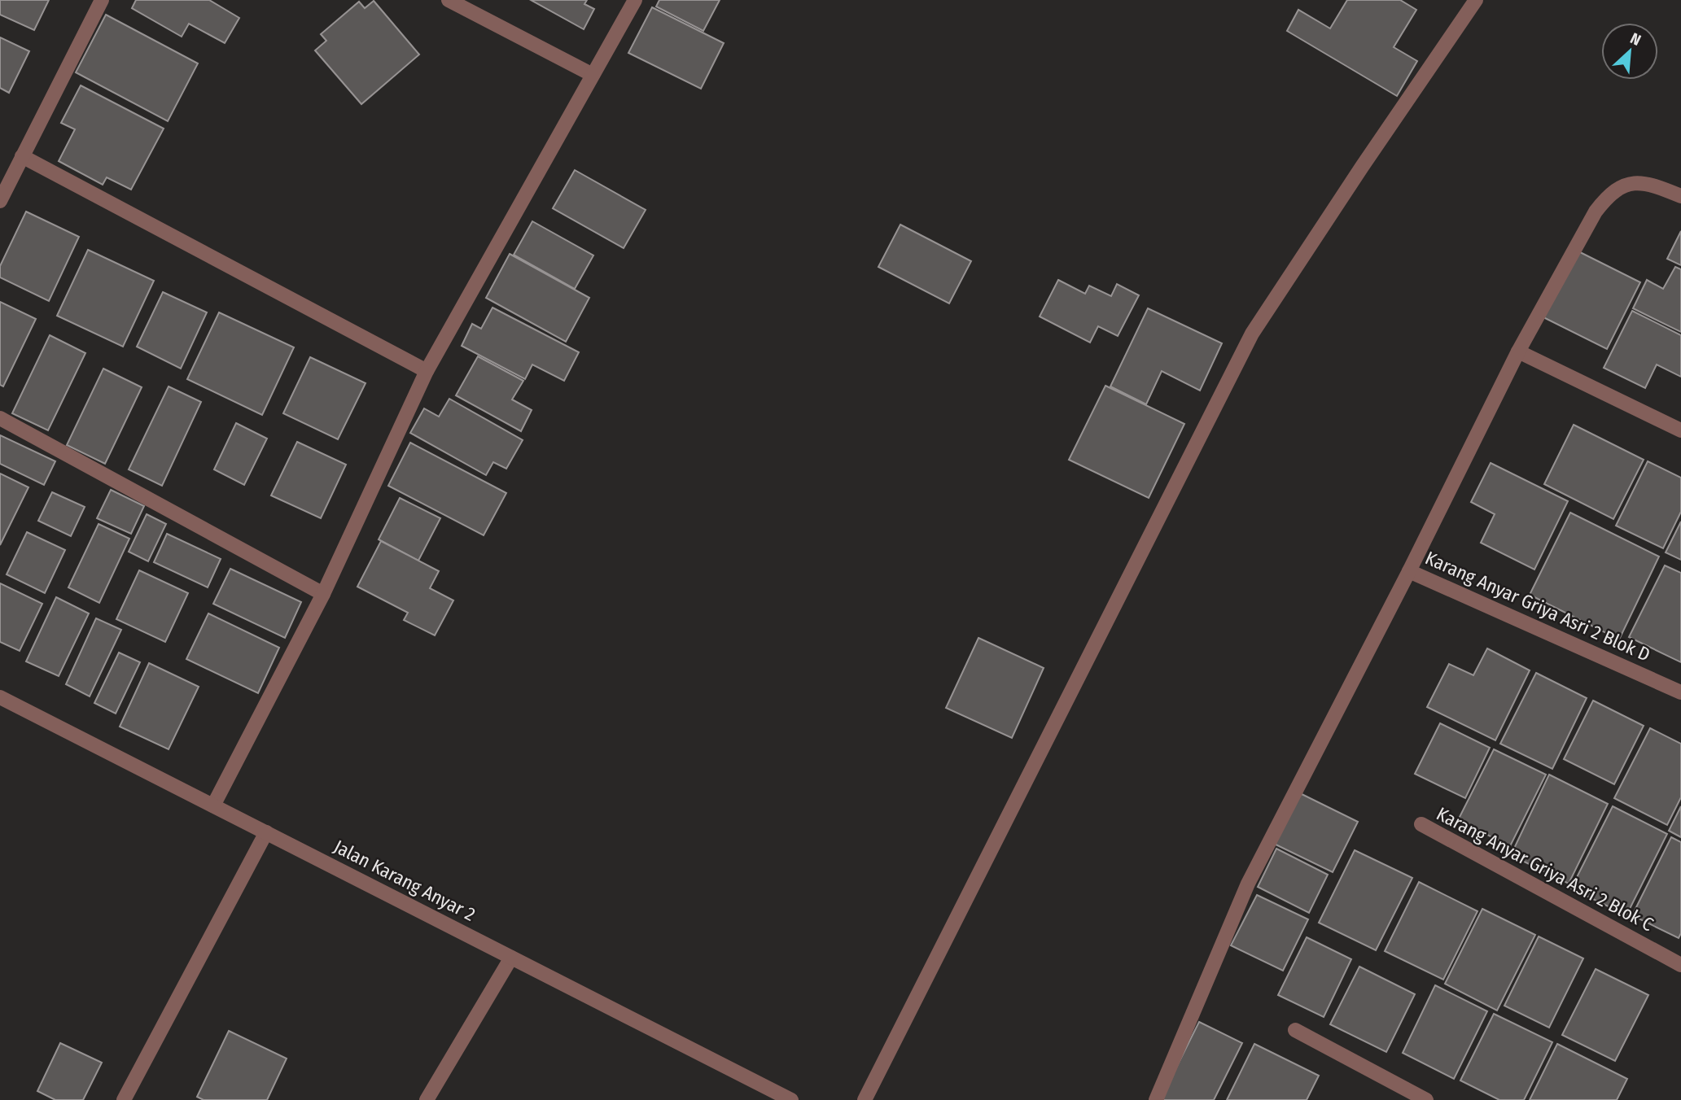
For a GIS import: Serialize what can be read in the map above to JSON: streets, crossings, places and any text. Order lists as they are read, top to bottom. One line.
{"streets":{"street":["Karang Anyar Griya Asri 2 Blok D","Karang Anyar Griya Asri 2 Blok C","Jalan Karang Anyar 2"]},"north":"top right"}
